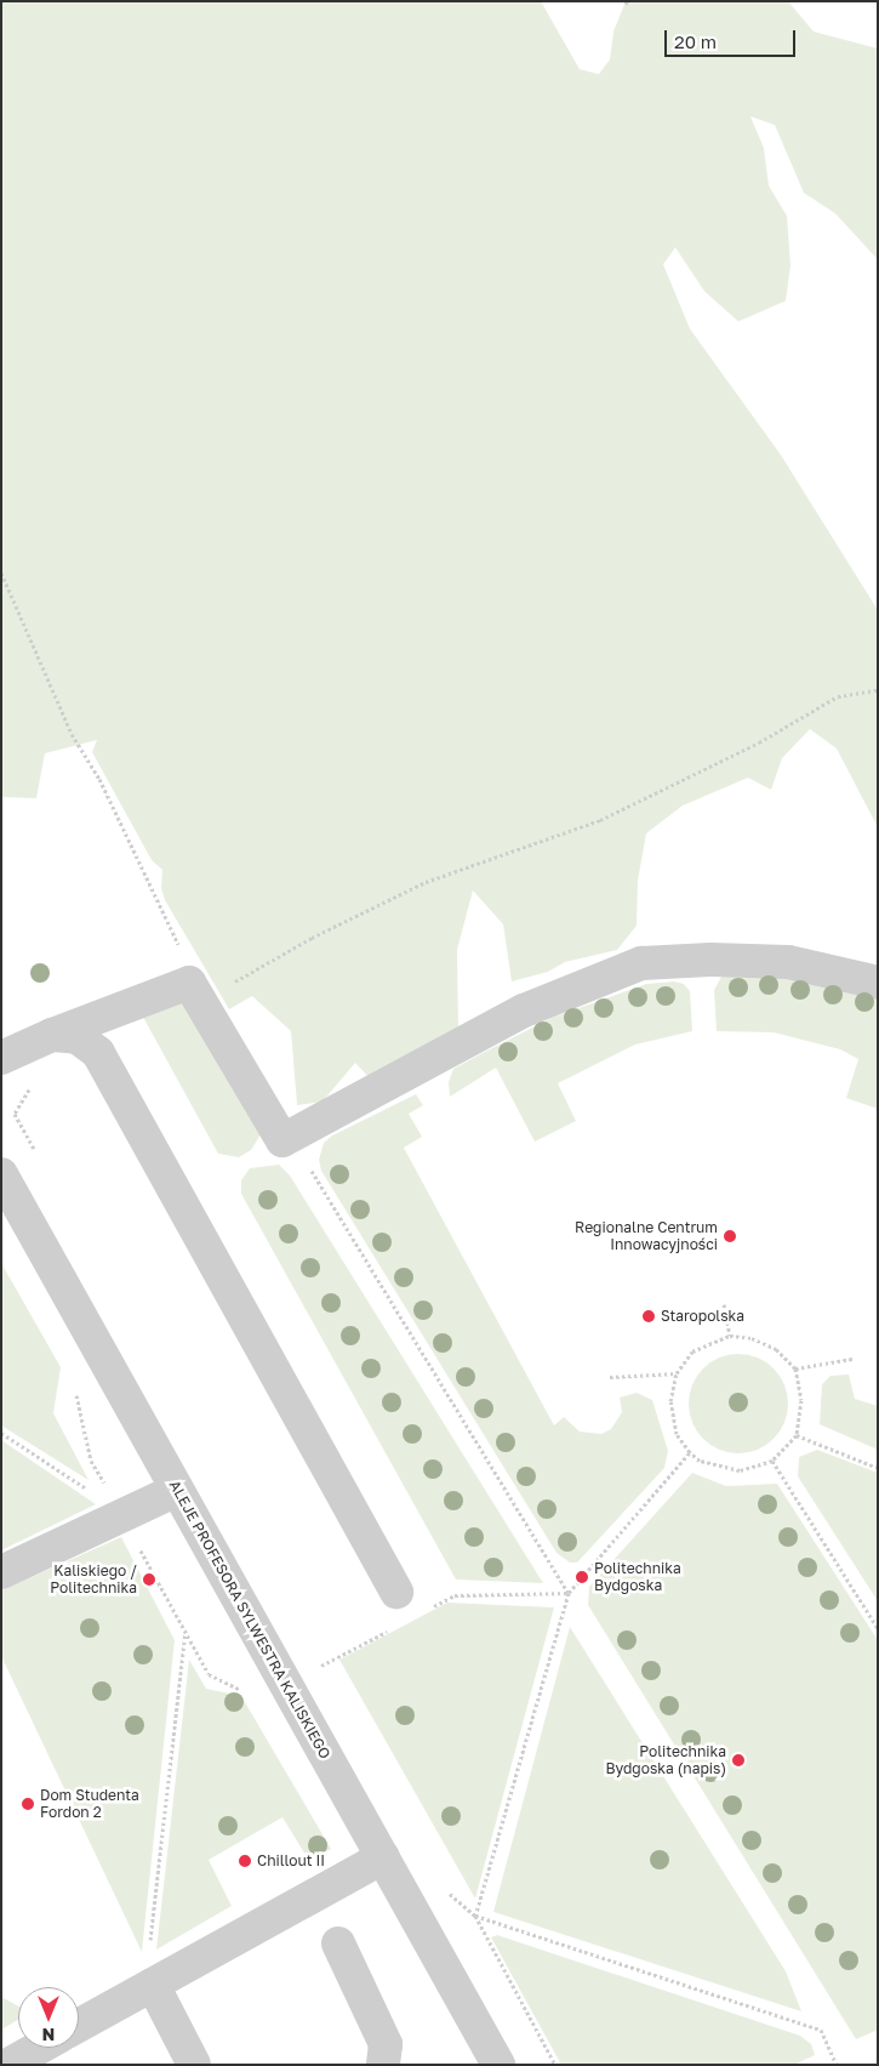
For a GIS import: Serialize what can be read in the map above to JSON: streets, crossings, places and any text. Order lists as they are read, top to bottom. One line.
{"streets":{"street":["ALEJE PROFESORA SYLWESTRA KALISKIEGO"]},"places":["Regionalne Centrum Innowacyjności","Staropolska","Politechnika Bydgoska","Kaliskiego / Politechnika","Politechnika Bydgoska (napis)","Dom Studenta Fordon 2","Chillout II"],"scale_bar":"20 m","north":"bottom"}
